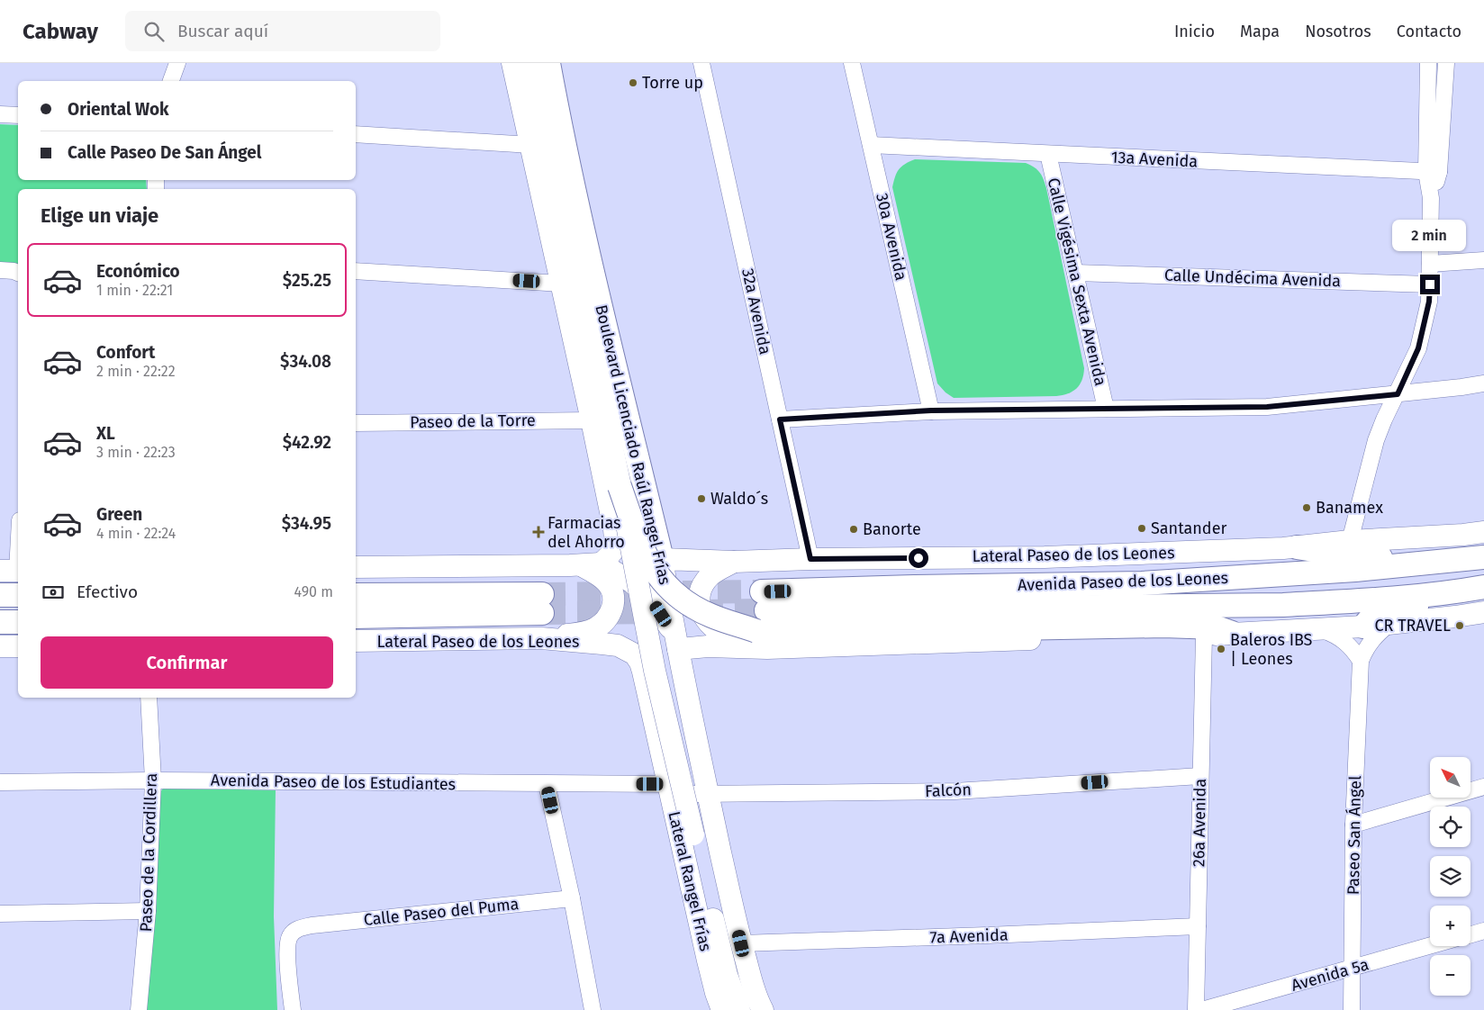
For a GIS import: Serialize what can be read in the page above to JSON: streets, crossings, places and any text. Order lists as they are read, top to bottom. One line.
{"streets":{"main road":["Boulevard Licenciado Raúl Rangel Frías","Avenida Paseo de los Leones"],"street":["13a Avenida","30a Avenida","Calle Undécima Avenida","Calle Vigésima Sexta Avenida","32a Avenida","Paseo de la Torre","Lateral Paseo de los Leones","Avenida Paseo de los Estudiantes","Falcón","26a Avenida","Paseo San Ángel","Paseo de la Cordillera","Lateral Rangel Frías","Calle Paseo del Puma","7a Avenida","Avenida 5a"]},"crossings":[["13a Avenida","30a Avenida"],["13a Avenida","Calle Vigésima Sexta Avenida"],["Calle Undécima Avenida","Calle Vigésima Sexta Avenida"],["32a Avenida","Lateral Paseo de los Leones"],["Boulevard Licenciado Raúl Rangel Frías","Lateral Paseo de los Leones"],["Boulevard Licenciado Raúl Rangel Frías","Falcón"],["Boulevard Licenciado Raúl Rangel Frías","7a Avenida"],["Lateral Paseo de los Leones","Lateral Rangel Frías"],["Avenida Paseo de los Estudiantes","Paseo de la Cordillera"],["Avenida Paseo de los Estudiantes","Lateral Rangel Frías"],["Falcón","26a Avenida"],["26a Avenida","7a Avenida"],["Paseo San Ángel","Avenida 5a"]],"places":{"other":["Torre up","Waldo´s","Banamex","Santander","Banorte","CR TRAVEL","Baleros IBS | Leones"],"health":["Farmacias del Ahorro"]},"north":"top left","page":{"header":"Cabway","search":"Buscar aquí","nav":["Inicio","Mapa","Nosotros","Contacto"],"banner":["Oriental Wok","Calle Paseo De San Ángel"],"heading":"Elige un viaje","bubble":"2 min","list":[{"name":"Económico","note":"1 min · 22:21","value":"$25.25"},{"name":"Confort","note":"2 min · 22:22","value":"$34.08"},{"name":"XL","note":"3 min · 22:23","value":"$42.92"},{"name":"Green","note":"4 min · 22:24","value":"$34.95"}],"pay":["Efectivo","490 m"],"buttons":"Confirmar","map_buttons":["+","−"]}}
